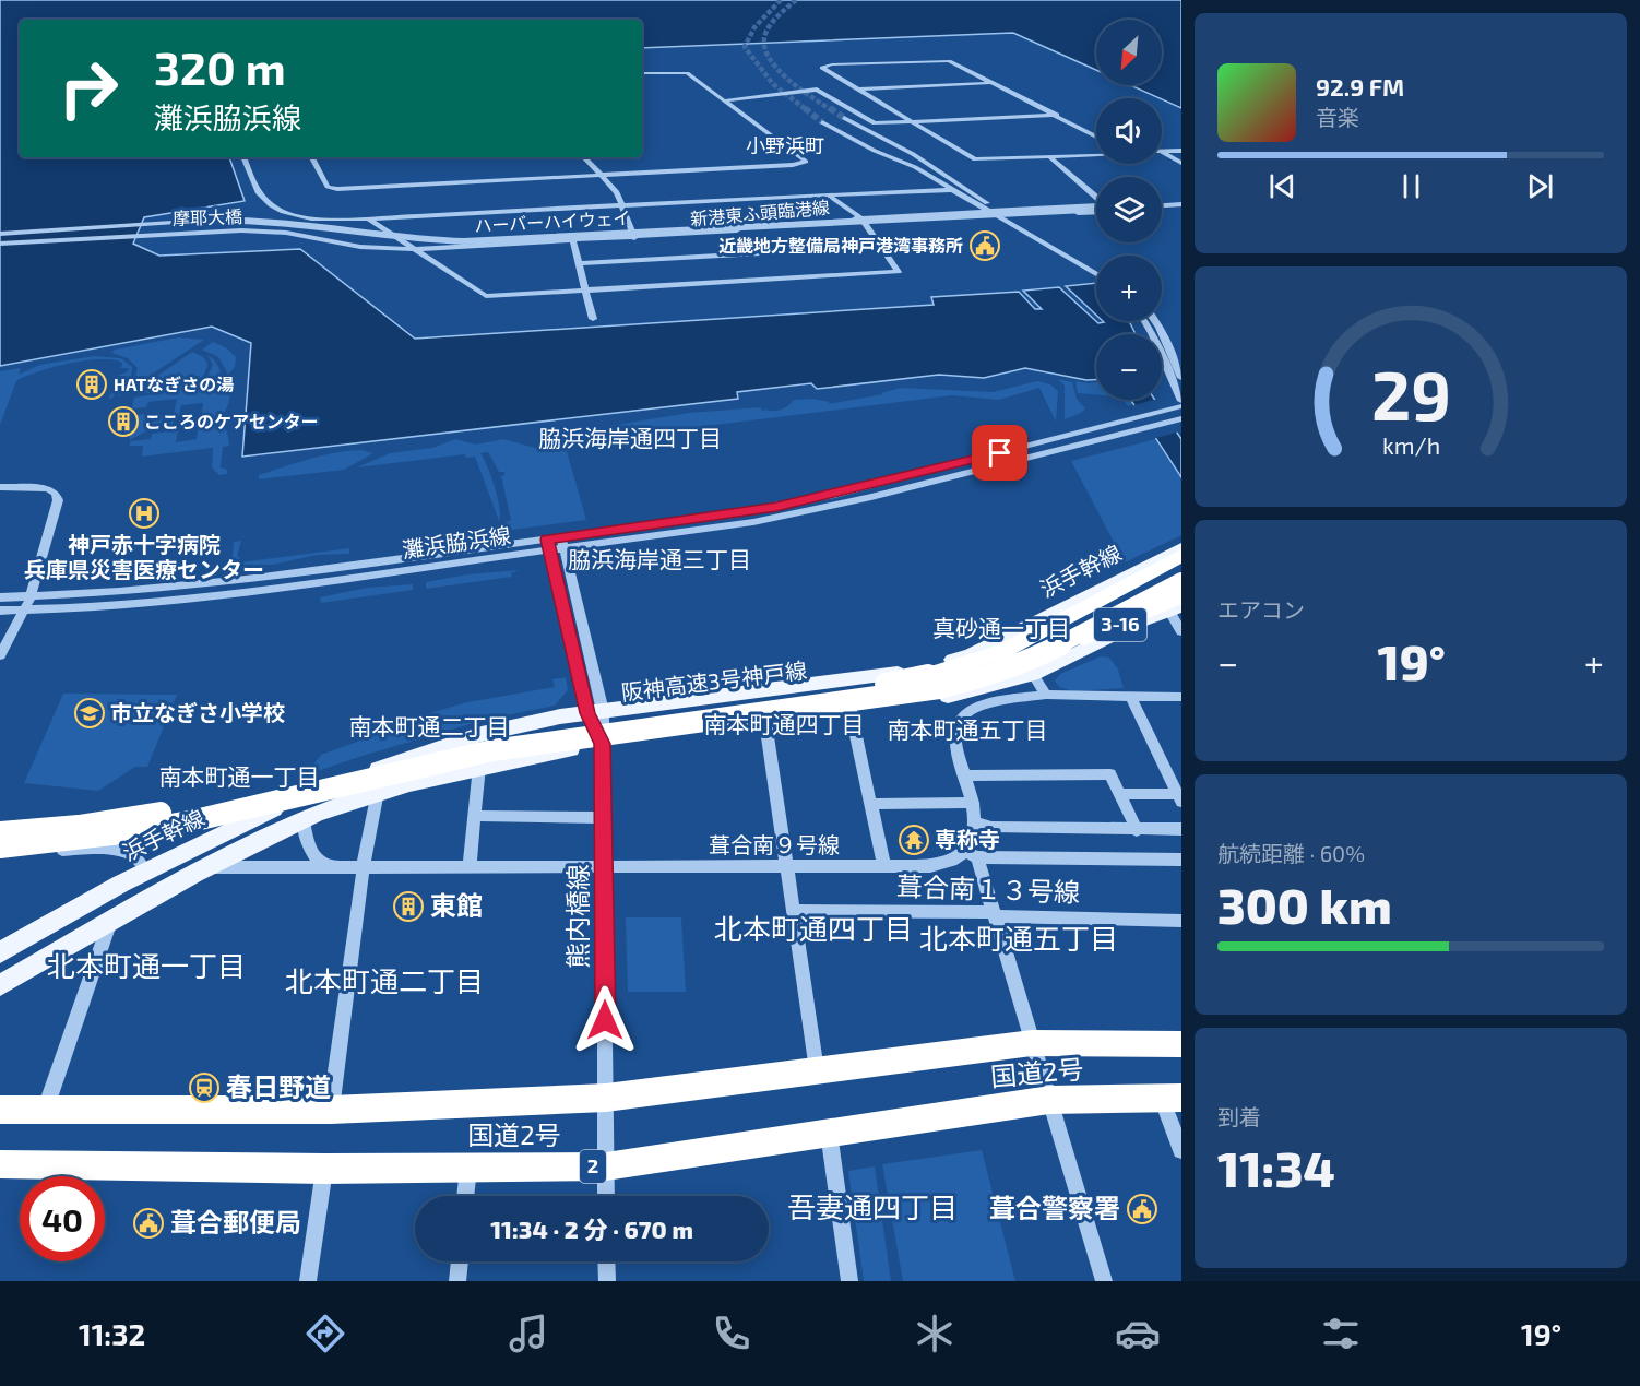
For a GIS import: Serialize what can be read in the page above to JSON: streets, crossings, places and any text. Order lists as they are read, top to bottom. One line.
{"streets":{"highway":["3-16","阪神高速3号神戸線","国道2号","2"],"main road":["浜手幹線"],"street":["新港東ふ頭臨港線","摩耶大橋","ハーバーハイウェイ","灘浜脇浜線","葺合南９号線","葺合南１３号線","熊内橋線"]},"crossings":[["新港東ふ頭臨港線","摩耶大橋"],["灘浜脇浜線","熊内橋線"],["浜手幹線","熊内橋線"],["3-16","阪神高速3号神戸線"],["葺合南９号線","熊内橋線"],["熊内橋線","国道2号"]],"districts":["小野浜町","脇浜海岸通四丁目","脇浜海岸通三丁目","真砂通一丁目","南本町通四丁目","南本町通二丁目","南本町通五丁目","南本町通一丁目","北本町通四丁目","北本町通五丁目","北本町通一丁目","北本町通二丁目","吾妻通四丁目"],"places":{"public building":["近畿地方整備局神戸港湾事務所","葺合警察署","葺合郵便局"],"building":["HATなぎさの湯","こころのケアセンター","東館"],"hospital":["神戸赤十字病院 兵庫県災害医療センター"],"school or university":["市立なぎさ小学校"],"temple":["専称寺"],"station":["春日野道"]},"north":"bottom left","page":{"map_buttons":["+","−"],"turn":["320 m","灘浜脇浜線"],"song":["92.9 FM","音楽"],"tile":["エアコン",["航続距離 · 60%","300 km"],["到着","11:34"]],"heat":["−","19°","+"],"limit":"40","trip":"11:34 · 2 分 · 670 m","tabs":["11:32","19°"],"gauge":["29","km/h"]}}
